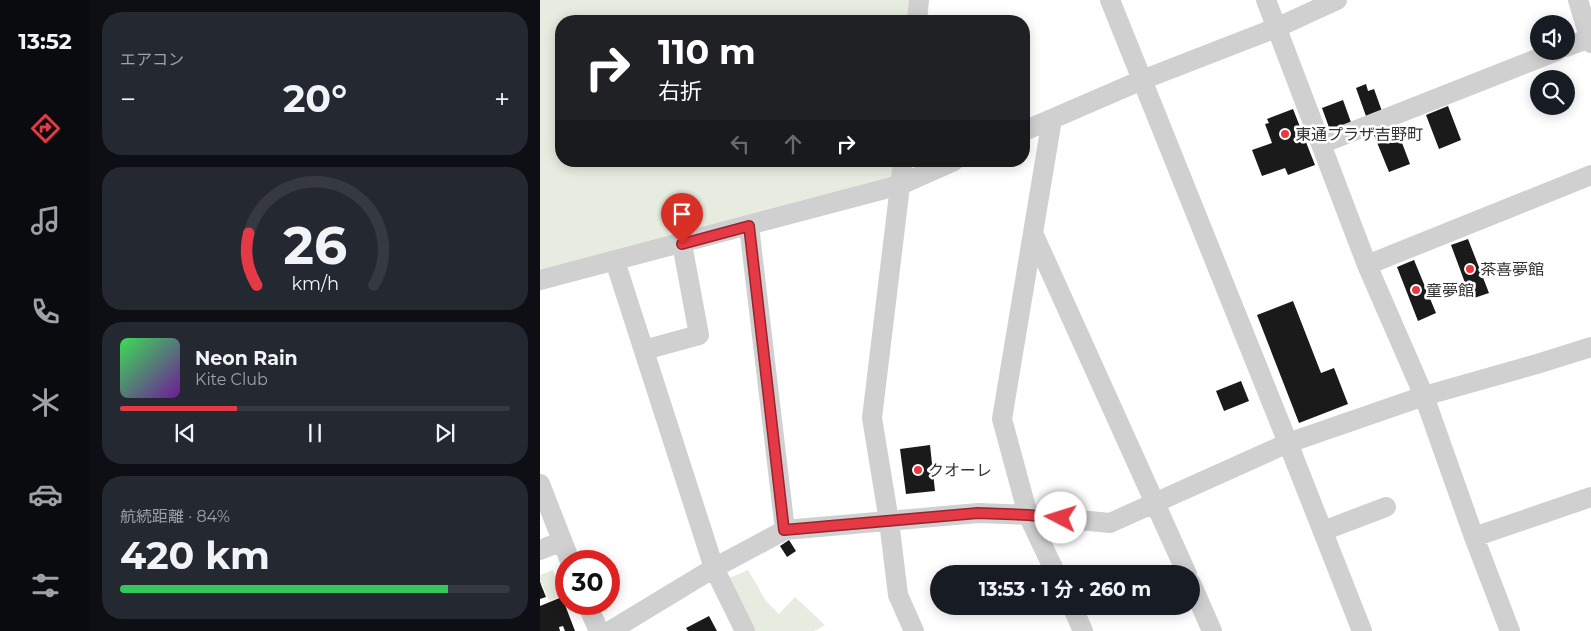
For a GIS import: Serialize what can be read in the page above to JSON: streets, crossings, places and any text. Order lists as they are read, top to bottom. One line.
{"places":["東通プラザ吉野町","茶喜夢館","童夢館","クオーレ"],"page":{"tabs":"13:52","tile":["エアコン",["航続距離 · 84%","420 km"]],"turn":["110 m","右折"],"heat":["−","20°","+"],"song":["Neon Rain","Kite Club"],"limit":"30","trip":"13:53 · 1 分 · 260 m","gauge":["26","km/h"]}}
